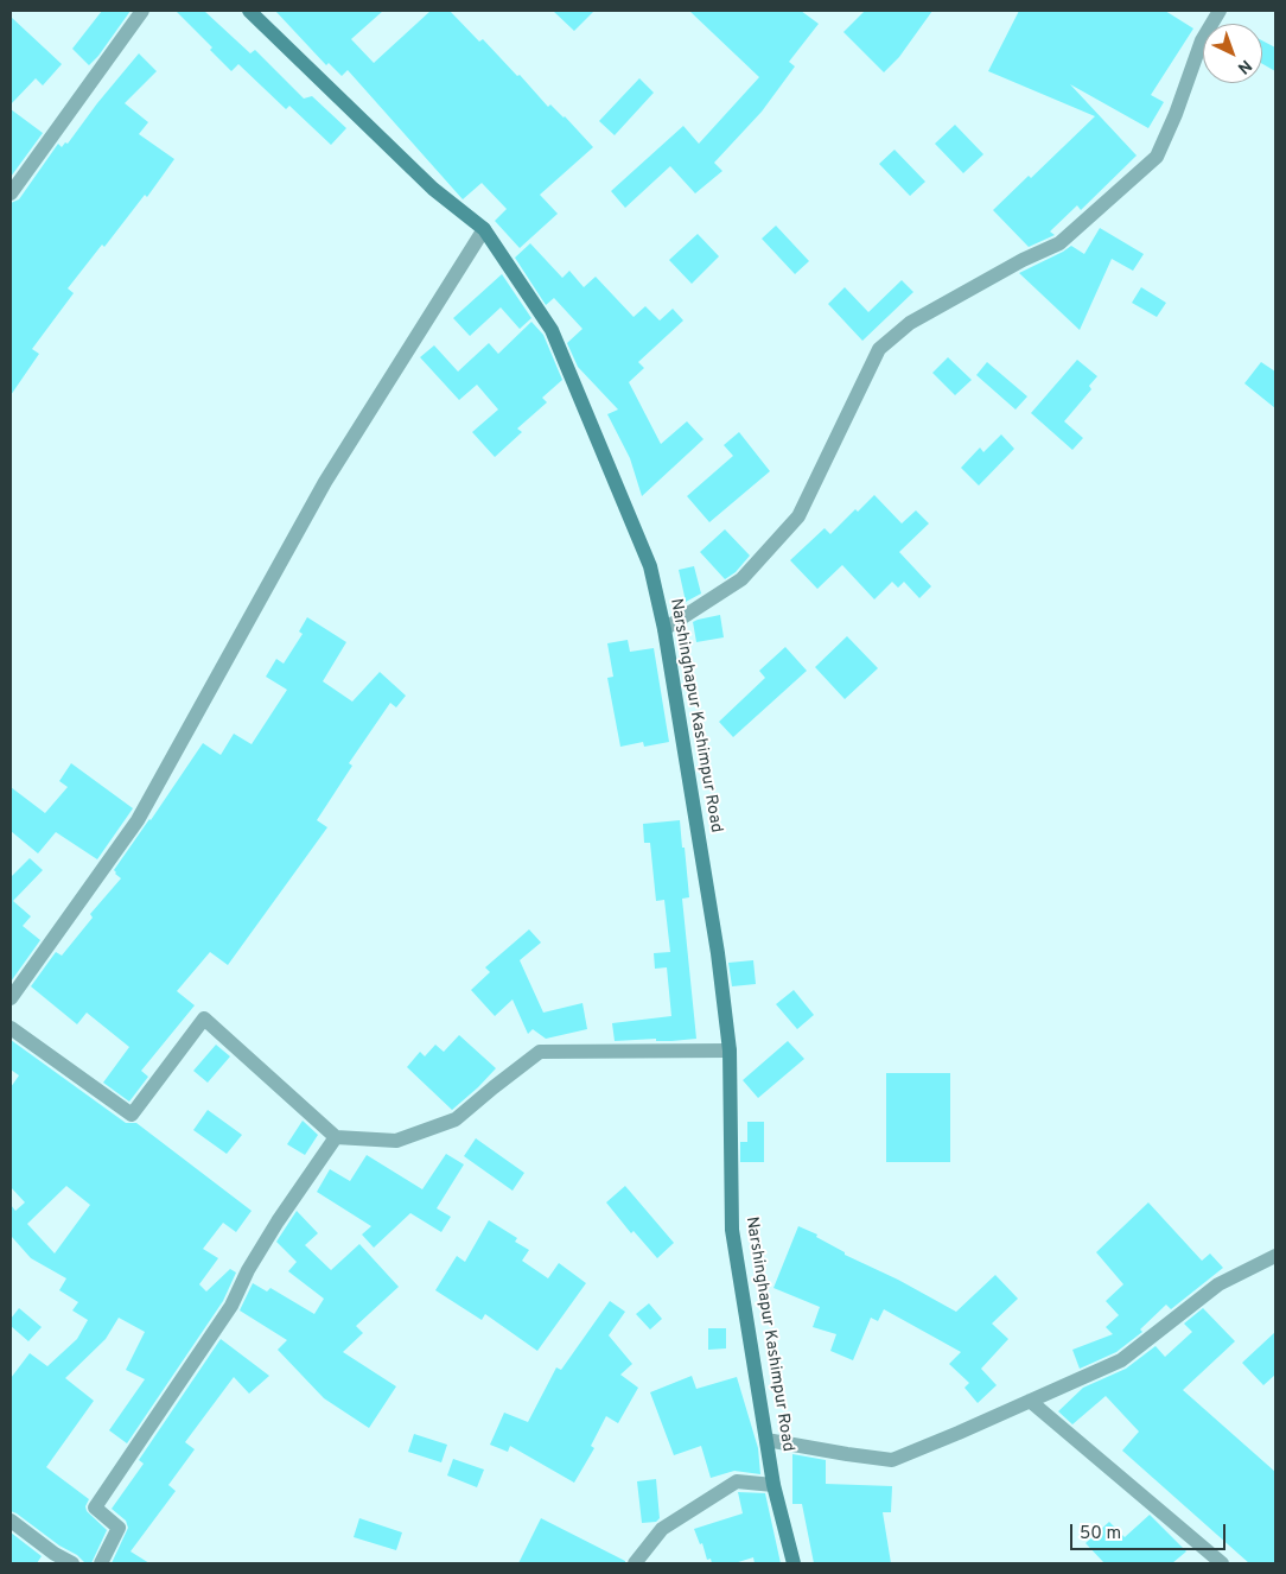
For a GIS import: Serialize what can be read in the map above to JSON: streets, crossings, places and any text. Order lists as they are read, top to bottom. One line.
{"streets":{"street":["Narshinghapur Kashimpur Road"]},"scale_bar":"50 m","north":"bottom right"}
